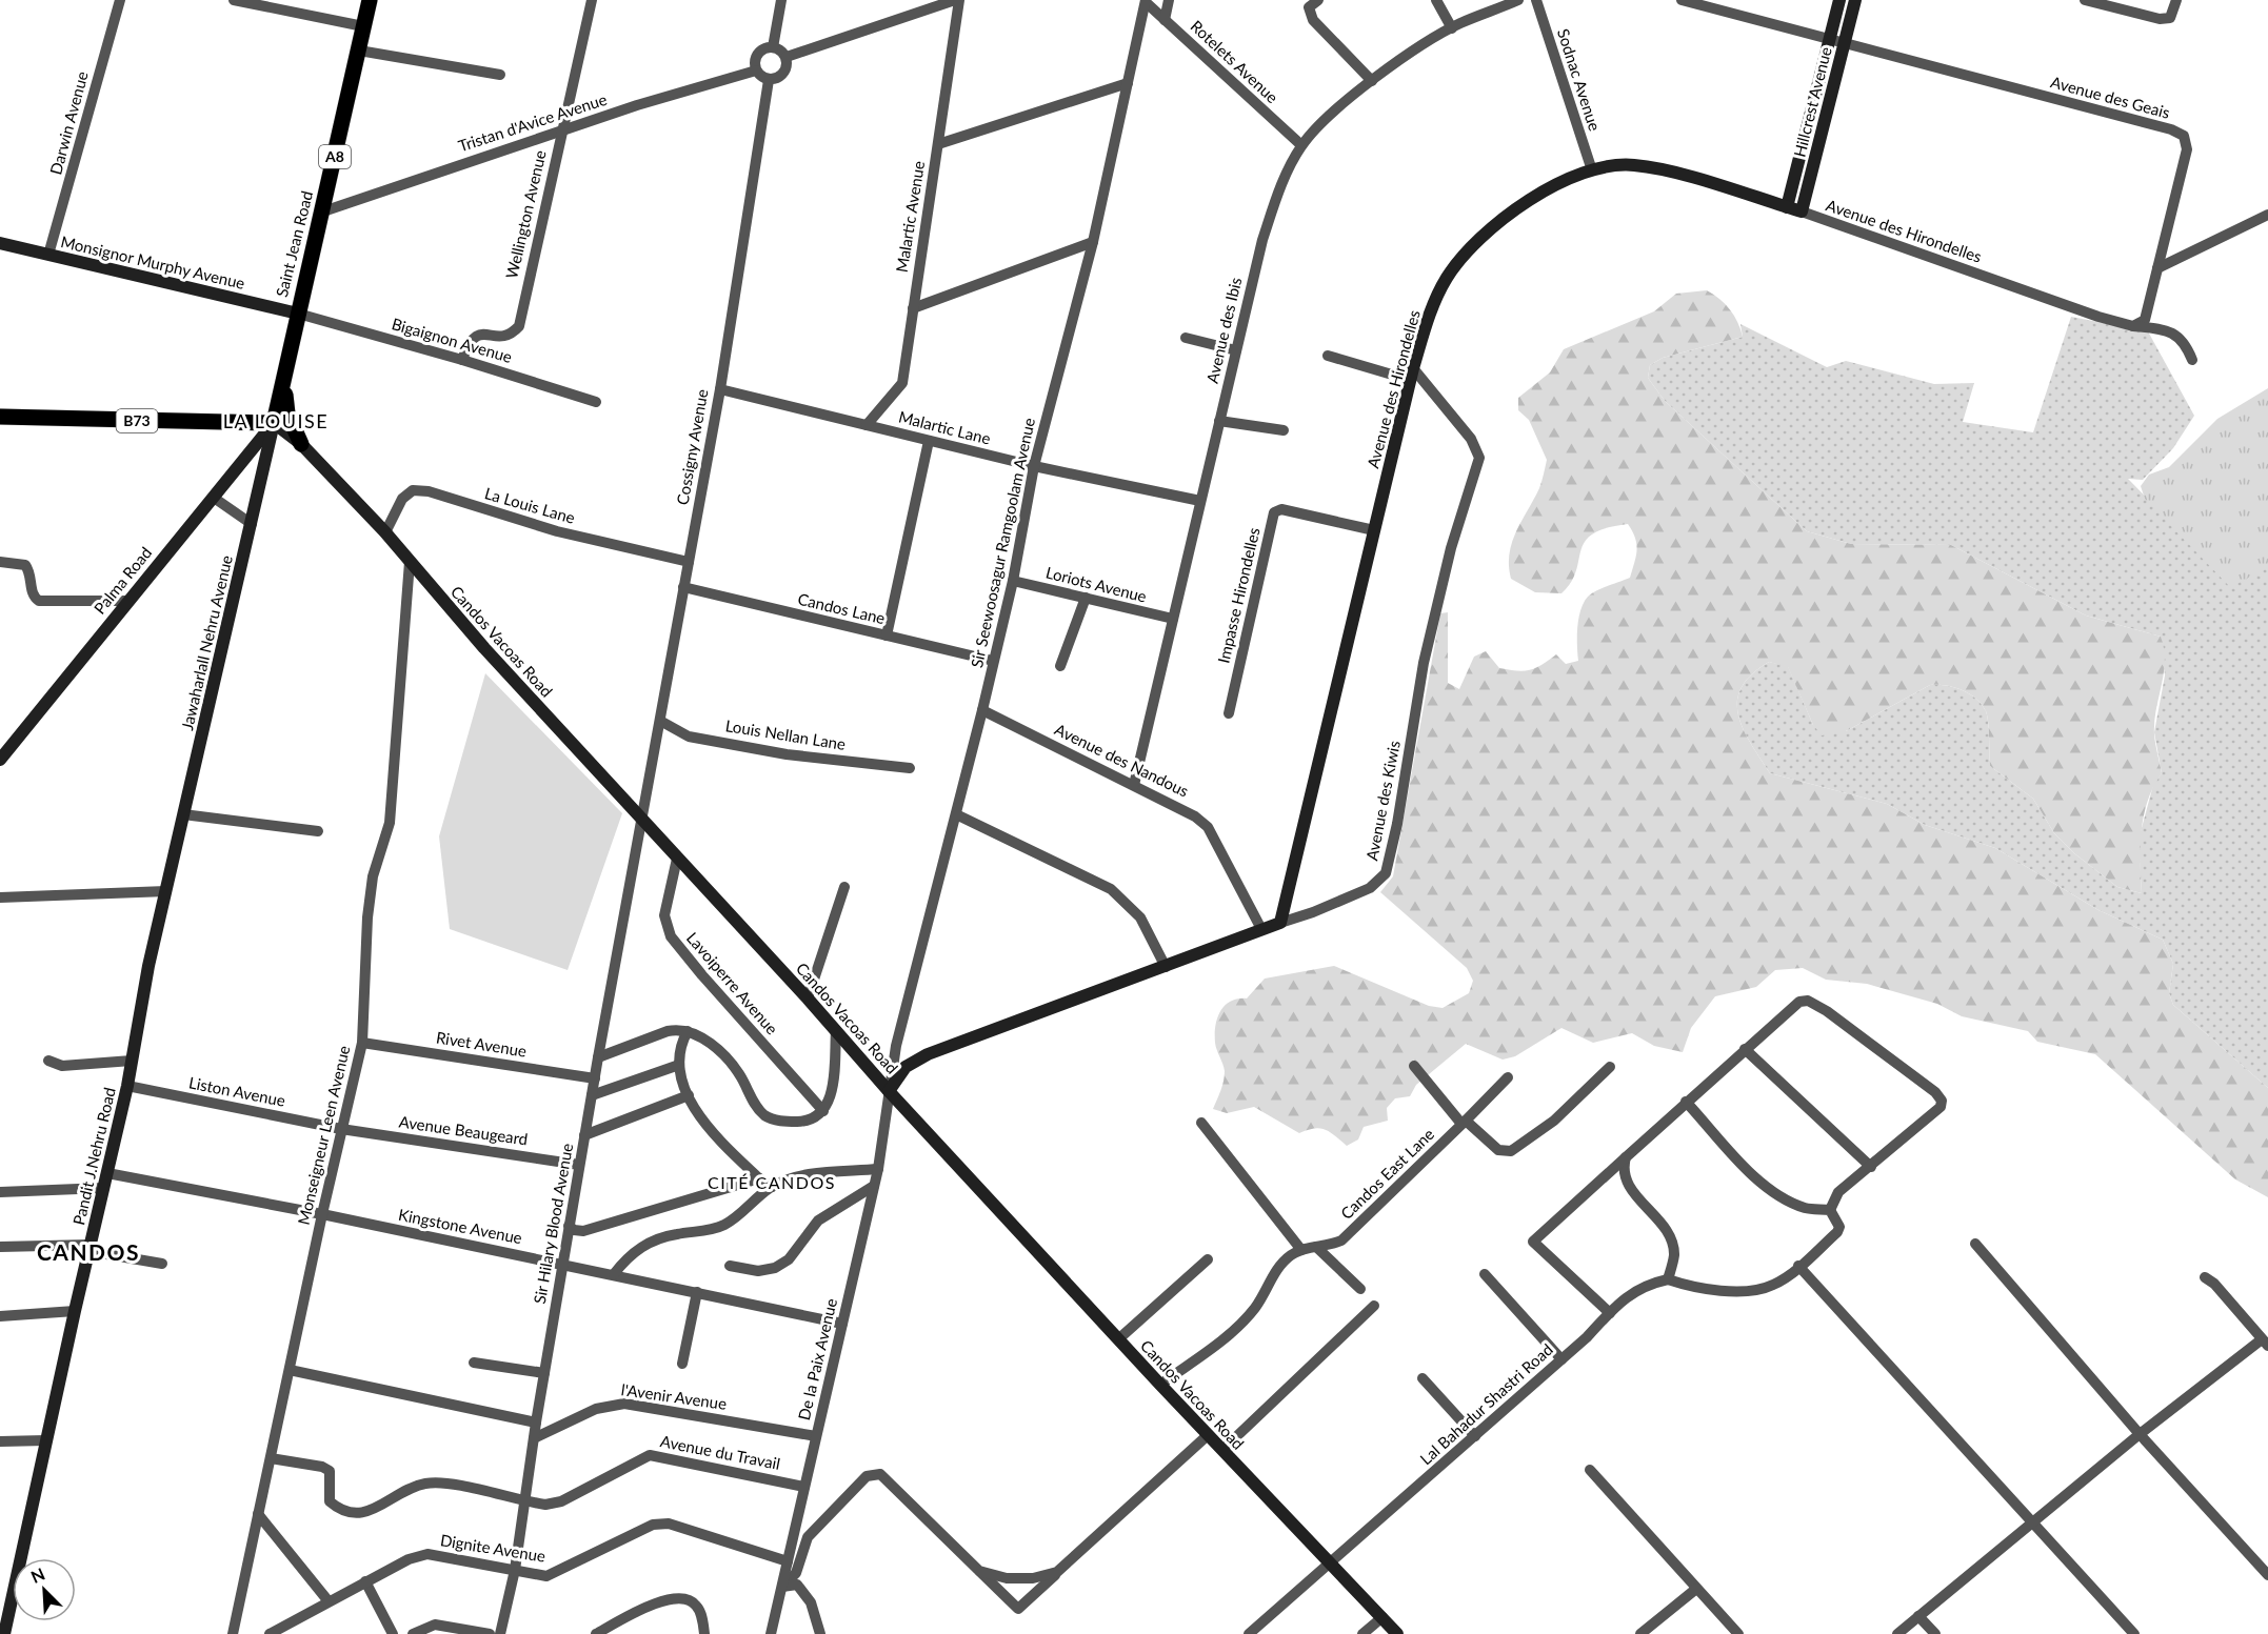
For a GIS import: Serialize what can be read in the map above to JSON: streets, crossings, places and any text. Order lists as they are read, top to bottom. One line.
{"streets":{"main road":["Hillcrest Avenue","A8","Avenue des Hirondelles","Saint Jean Road","Monsignor Murphy Avenue","B73","Palma Road","Candos Vacoas Road","Jawaharlall Nehru Avenue","Avenue des Kiwis","Pandit J.Nehru Road"],"street":["Rotelets Avenue","Sodnac Avenue","Avenue des Geais","Darwin Avenue","Tristan d'Avice Avenue","Wellington Avenue","Malartic Avenue","Avenue des Ibis","Bigaignon Avenue","Malartic Lane","Cossigny Avenue","La Louis Lane","Sir Seewoosagur Ramgoolam Avenue","Loriots Avenue","Impasse Hirondelles","Candos Lane","Louis Nellan Lane","Avenue des Nandous","Lavoiperre Avenue","Rivet Avenue","Liston Avenue","Avenue Beaugeard","Monseigneur Leen Avenue","Candos East Lane","Sir Hilary Blood Avenue","Kingstone Avenue","De la Paix Avenue","l'Avenir Avenue","Lal Bahadur Shastri Road","Avenue du Travail","Dignite Avenue"]},"crossings":[["Rotelets Avenue","Avenue des Ibis"],["Rotelets Avenue","Sir Seewoosagur Ramgoolam Avenue"],["Sodnac Avenue","Avenue des Hirondelles"],["Avenue des Geais","Hillcrest Avenue"],["Avenue des Geais","Avenue des Hirondelles"],["Hillcrest Avenue","Avenue des Hirondelles"],["Darwin Avenue","Monsignor Murphy Avenue"],["Tristan d'Avice Avenue","Wellington Avenue"],["Tristan d'Avice Avenue","Saint Jean Road"],["Tristan d'Avice Avenue","Cossigny Avenue"],["Wellington Avenue","Bigaignon Avenue"],["Malartic Avenue","Malartic Lane"],["Avenue des Hirondelles","Impasse Hirondelles"],["Avenue des Hirondelles","Avenue des Kiwis"],["Saint Jean Road","Monsignor Murphy Avenue"],["Saint Jean Road","Bigaignon Avenue"],["Saint Jean Road","B73"],["Saint Jean Road","Palma Road"],["Saint Jean Road","Candos Vacoas Road"],["Saint Jean Road","Jawaharlall Nehru Avenue"],["Monsignor Murphy Avenue","Bigaignon Avenue"],["Avenue des Ibis","Malartic Lane"],["Avenue des Ibis","Loriots Avenue"],["Avenue des Ibis","Avenue des Nandous"],["B73","Palma Road"],["B73","Candos Vacoas Road"],["B73","Jawaharlall Nehru Avenue"],["Malartic Lane","Cossigny Avenue"],["Malartic Lane","Sir Seewoosagur Ramgoolam Avenue"],["Cossigny Avenue","La Louis Lane"],["Cossigny Avenue","Candos Lane"],["Cossigny Avenue","Candos Vacoas Road"],["Cossigny Avenue","Louis Nellan Lane"],["Cossigny Avenue","Sir Hilary Blood Avenue"],["La Louis Lane","Candos Vacoas Road"],["Sir Seewoosagur Ramgoolam Avenue","Loriots Avenue"],["Sir Seewoosagur Ramgoolam Avenue","Candos Lane"],["Sir Seewoosagur Ramgoolam Avenue","Candos Vacoas Road"],["Sir Seewoosagur Ramgoolam Avenue","Avenue des Nandous"],["Sir Seewoosagur Ramgoolam Avenue","Avenue des Kiwis"],["Sir Seewoosagur Ramgoolam Avenue","De la Paix Avenue"],["Palma Road","Candos Vacoas Road"],["Palma Road","Jawaharlall Nehru Avenue"],["Candos Vacoas Road","Jawaharlall Nehru Avenue"],["Candos Vacoas Road","Avenue des Kiwis"],["Candos Vacoas Road","Lavoiperre Avenue"],["Candos Vacoas Road","Monseigneur Leen Avenue"],["Candos Vacoas Road","Candos East Lane"],["Candos Vacoas Road","Sir Hilary Blood Avenue"],["Candos Vacoas Road","De la Paix Avenue"],["Candos Vacoas Road","Lal Bahadur Shastri Road"],["Jawaharlall Nehru Avenue","Pandit J.Nehru Road"],["Avenue des Nandous","Avenue des Kiwis"],["Avenue des Kiwis","De la Paix Avenue"],["Rivet Avenue","Monseigneur Leen Avenue"],["Rivet Avenue","Sir Hilary Blood Avenue"],["Liston Avenue","Avenue Beaugeard"],["Liston Avenue","Monseigneur Leen Avenue"],["Liston Avenue","Pandit J.Nehru Road"],["Avenue Beaugeard","Monseigneur Leen Avenue"],["Avenue Beaugeard","Sir Hilary Blood Avenue"],["Monseigneur Leen Avenue","Kingstone Avenue"],["Monseigneur Leen Avenue","Avenue du Travail"],["Pandit J.Nehru Road","Kingstone Avenue"],["Sir Hilary Blood Avenue","Kingstone Avenue"],["Sir Hilary Blood Avenue","l'Avenir Avenue"],["Sir Hilary Blood Avenue","Avenue du Travail"],["Sir Hilary Blood Avenue","Dignite Avenue"],["Kingstone Avenue","De la Paix Avenue"],["De la Paix Avenue","l'Avenir Avenue"],["De la Paix Avenue","Avenue du Travail"],["De la Paix Avenue","Dignite Avenue"]],"districts":["LA LOUISE","CITÉ CANDOS","CANDOS"],"north":"top left"}
